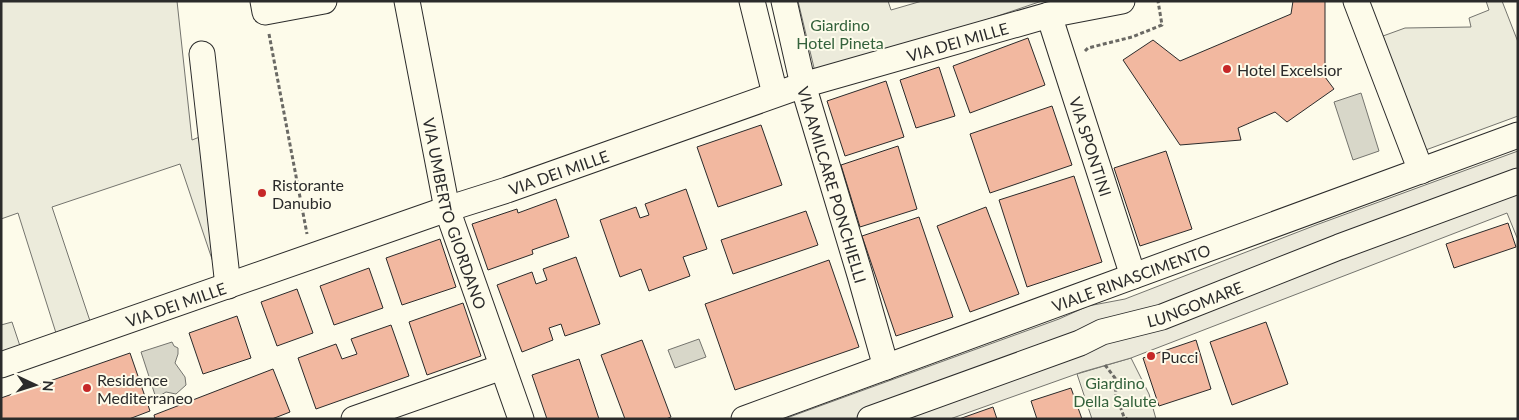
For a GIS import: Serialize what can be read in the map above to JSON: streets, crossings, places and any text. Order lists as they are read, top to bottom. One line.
{"streets":{"street":["VIA DEI MILLE","VIA SPONTINI","VIA AMILCARE PONCHIELLI","VIA UMBERTO GIORDANO","VIALE RINASCIMENTO","LUNGOMARE"]},"crossings":[["VIA DEI MILLE","VIA SPONTINI"],["VIA DEI MILLE","VIA AMILCARE PONCHIELLI"],["VIA DEI MILLE","VIA UMBERTO GIORDANO"],["VIA SPONTINI","VIALE RINASCIMENTO"],["VIA AMILCARE PONCHIELLI","VIALE RINASCIMENTO"]],"parks":["Giardino Hotel Pineta","Giardino Della Salute"],"places":["Hotel Excelsior","Ristorante Danubio","Pucci","Residence Mediterraneo"],"north":"right"}
